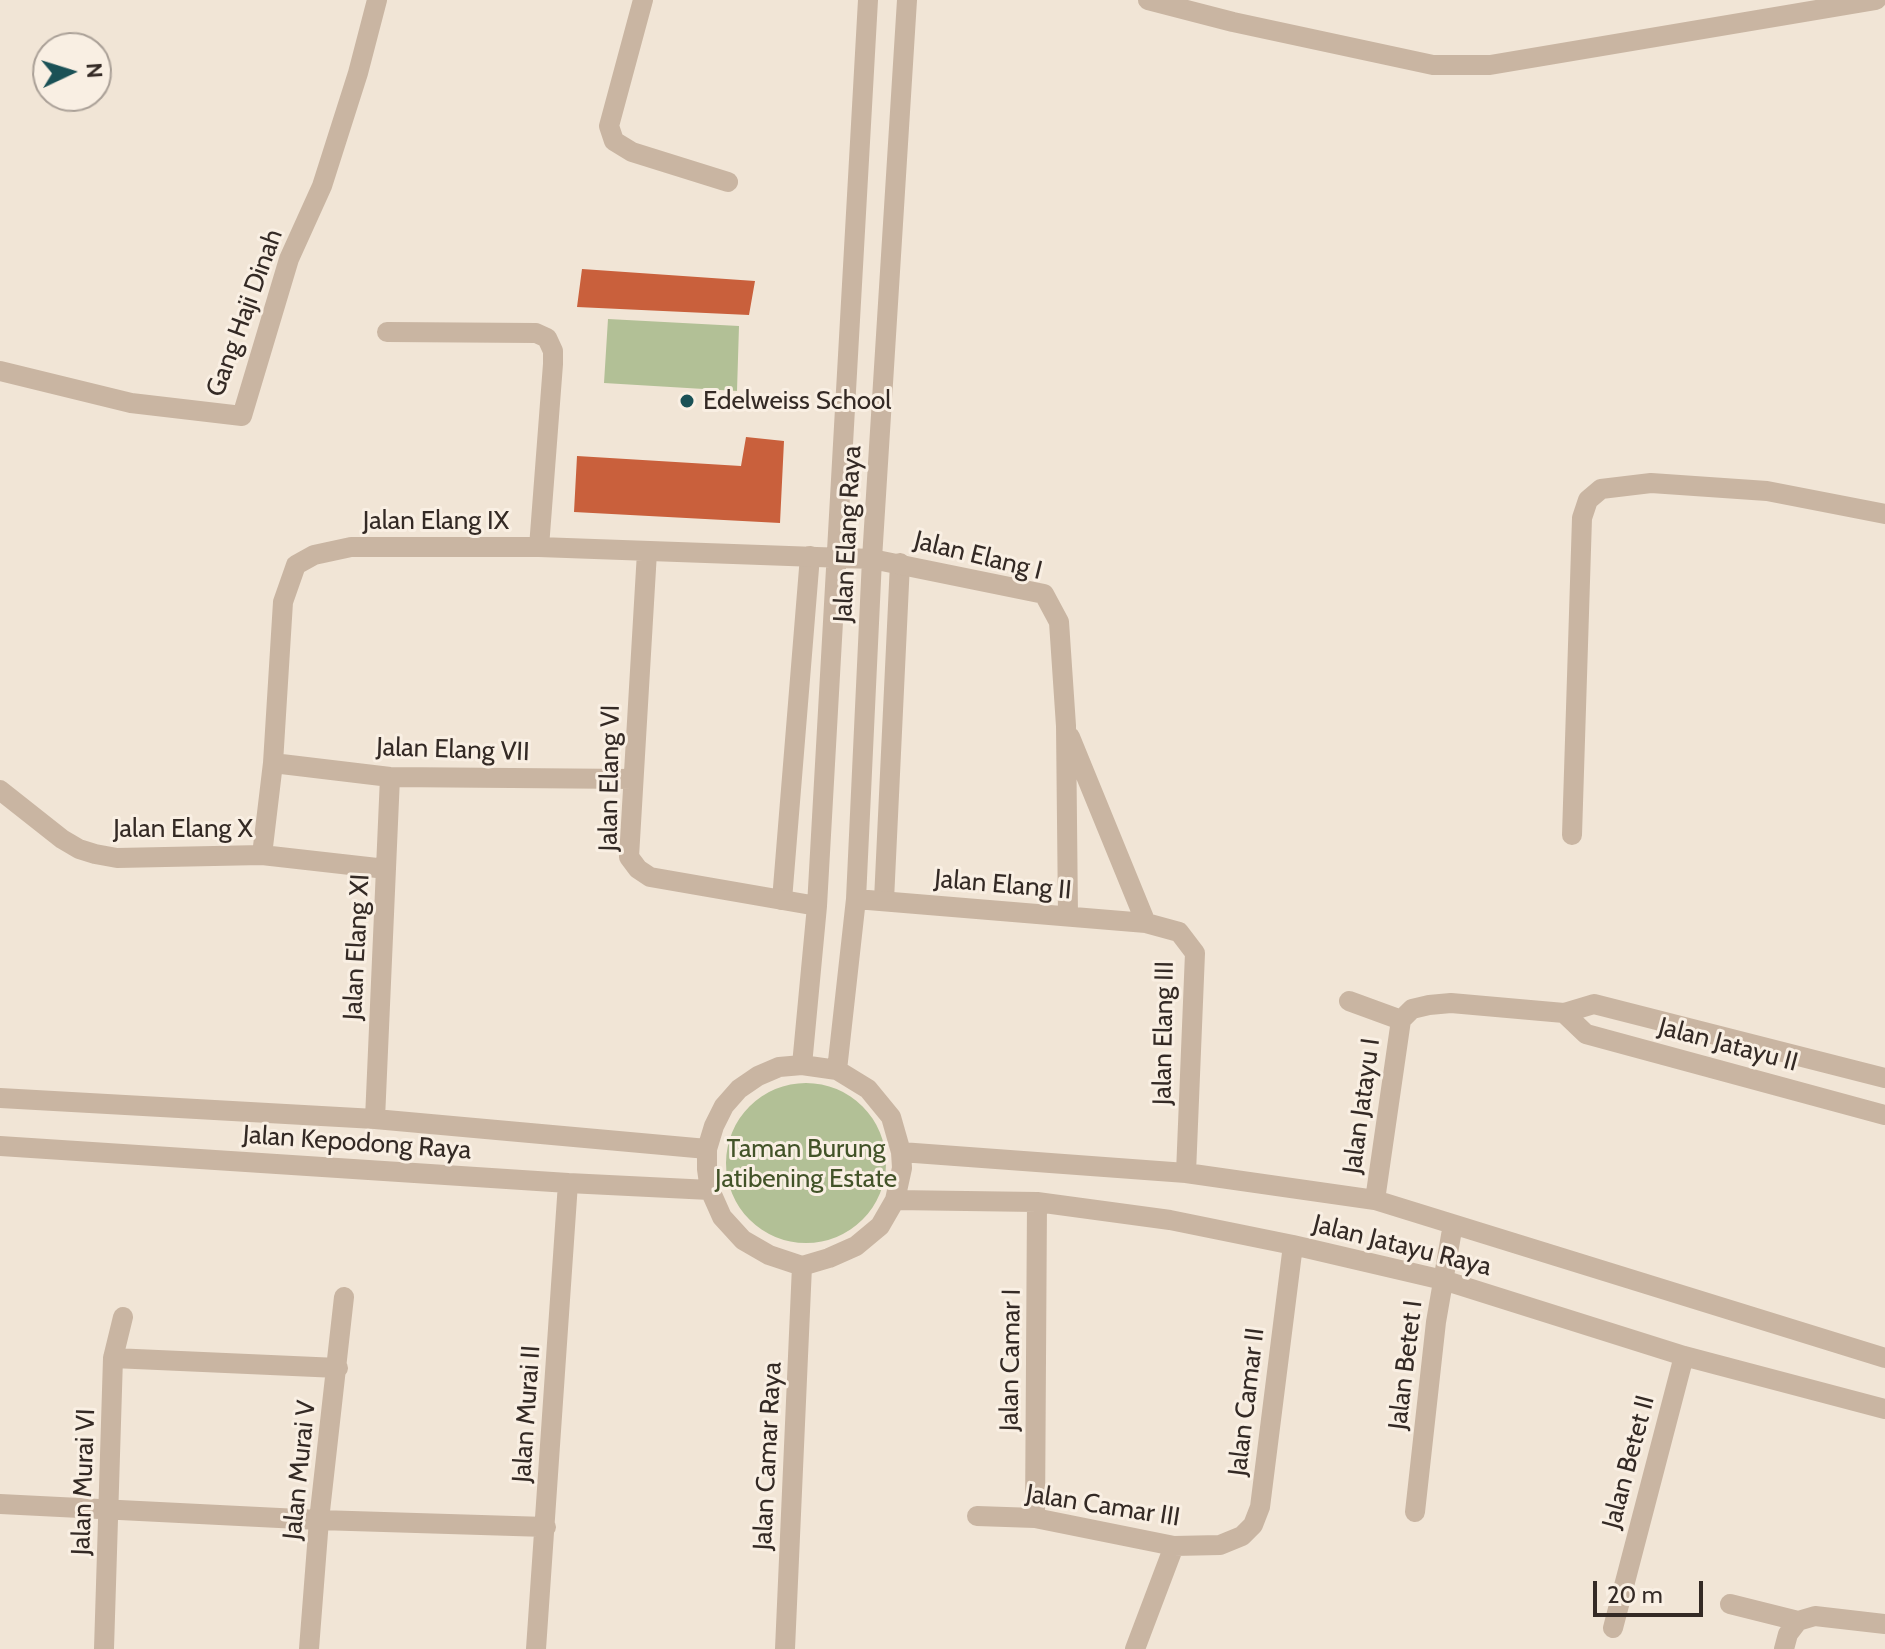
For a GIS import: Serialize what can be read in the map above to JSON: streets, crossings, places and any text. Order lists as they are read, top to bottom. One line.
{"streets":{"street":["Gang Haji Dinah","Jalan Elang IX","Jalan Elang Raya","Jalan Elang I","Jalan Elang VII","Jalan Elang VI","Jalan Elang X","Jalan Elang II","Jalan Elang XI","Jalan Elang III","Jalan Jatayu II","Jalan Jatayu I","Jalan Kepodong Raya","Jalan Jatayu Raya","Jalan Camar I","Jalan Betet I","Jalan Camar II","Jalan Murai II","Jalan Camar Raya","Jalan Betet II","Jalan Murai V","Jalan Murai VI","Jalan Camar III"]},"crossings":[["Jalan Elang IX","Jalan Elang Raya"],["Jalan Elang IX","Jalan Elang I"],["Jalan Elang IX","Jalan Elang VII"],["Jalan Elang IX","Jalan Elang VI"],["Jalan Elang IX","Jalan Elang X"],["Jalan Elang Raya","Jalan Elang I"],["Jalan Elang Raya","Jalan Elang VI"],["Jalan Elang Raya","Jalan Elang II"],["Jalan Elang Raya","Jalan Kepodong Raya"],["Jalan Elang Raya","Jalan Jatayu Raya"],["Jalan Elang Raya","Jalan Camar Raya"],["Jalan Elang VII","Jalan Elang VI"],["Jalan Elang VII","Jalan Elang XI"],["Jalan Elang X","Jalan Elang XI"],["Jalan Elang II","Jalan Elang III"],["Jalan Elang XI","Jalan Kepodong Raya"],["Jalan Elang III","Jalan Jatayu Raya"],["Jalan Jatayu II","Jalan Jatayu I"],["Jalan Jatayu I","Jalan Jatayu Raya"],["Jalan Kepodong Raya","Jalan Jatayu Raya"],["Jalan Kepodong Raya","Jalan Murai II"],["Jalan Kepodong Raya","Jalan Camar Raya"],["Jalan Jatayu Raya","Jalan Camar I"],["Jalan Jatayu Raya","Jalan Betet I"],["Jalan Jatayu Raya","Jalan Camar II"],["Jalan Jatayu Raya","Jalan Camar Raya"],["Jalan Jatayu Raya","Jalan Betet II"],["Jalan Camar I","Jalan Camar III"],["Jalan Camar II","Jalan Camar III"]],"parks":["Taman Burung Jatibening Estate"],"places":["Edelweiss School"],"scale_bar":"20 m","north":"right"}
